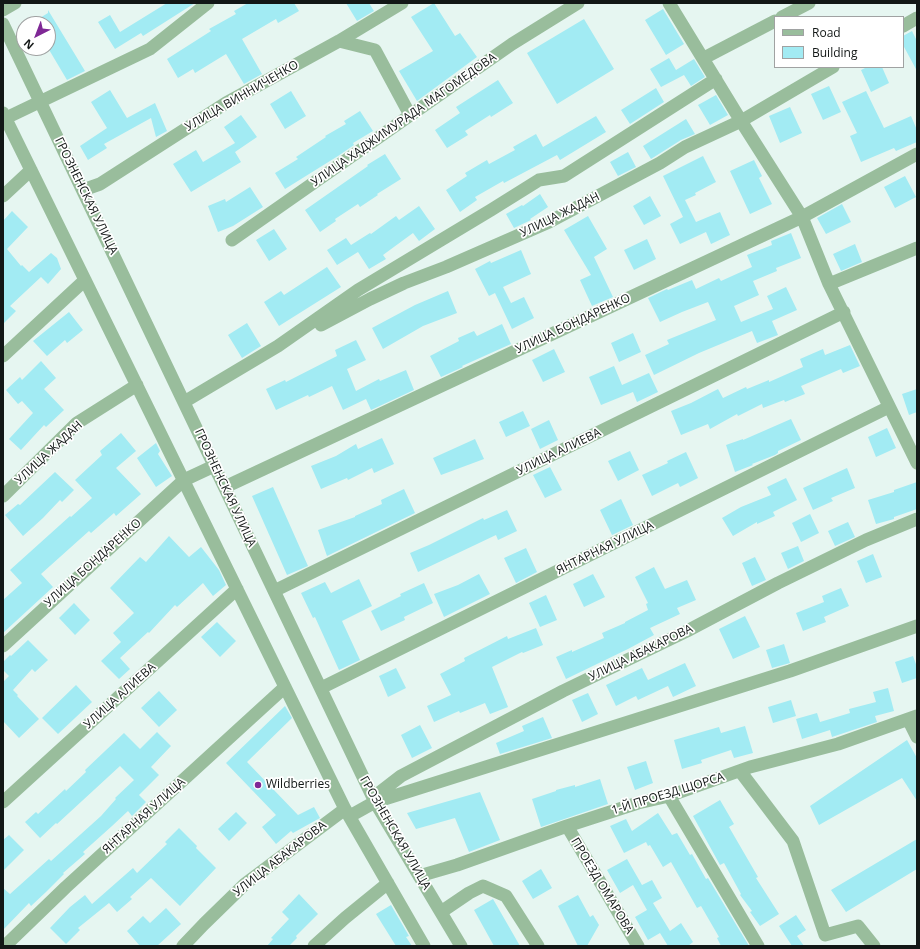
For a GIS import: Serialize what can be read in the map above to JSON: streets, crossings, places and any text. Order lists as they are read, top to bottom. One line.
{"streets":{"street":["УЛИЦА ВИННИЧЕНКО","УЛИЦА ХАДЖИМУРАДА МАГОМЕДОВА","ГРОЗНЕНСКАЯ УЛИЦА","УЛИЦА ЖАДАН","УЛИЦА БОНДАРЕНКО","УЛИЦА АЛИЕВА","ЯНТАРНАЯ УЛИЦА","УЛИЦА АБАКАРОВА","1-Й ПРОЕЗД ЩОРСА","ПРОЕЗД ОМАРОВА"]},"crossings":[["УЛИЦА ВИННИЧЕНКО","ГРОЗНЕНСКАЯ УЛИЦА"],["ГРОЗНЕНСКАЯ УЛИЦА","УЛИЦА БОНДАРЕНКО"],["ГРОЗНЕНСКАЯ УЛИЦА","УЛИЦА АЛИЕВА"],["ГРОЗНЕНСКАЯ УЛИЦА","ЯНТАРНАЯ УЛИЦА"],["ГРОЗНЕНСКАЯ УЛИЦА","УЛИЦА АБАКАРОВА"],["ГРОЗНЕНСКАЯ УЛИЦА","1-Й ПРОЕЗД ЩОРСА"],["1-Й ПРОЕЗД ЩОРСА","ПРОЕЗД ОМАРОВА"]],"places":["Wildberries"],"legend":["Road","Building"],"north":"bottom left"}
